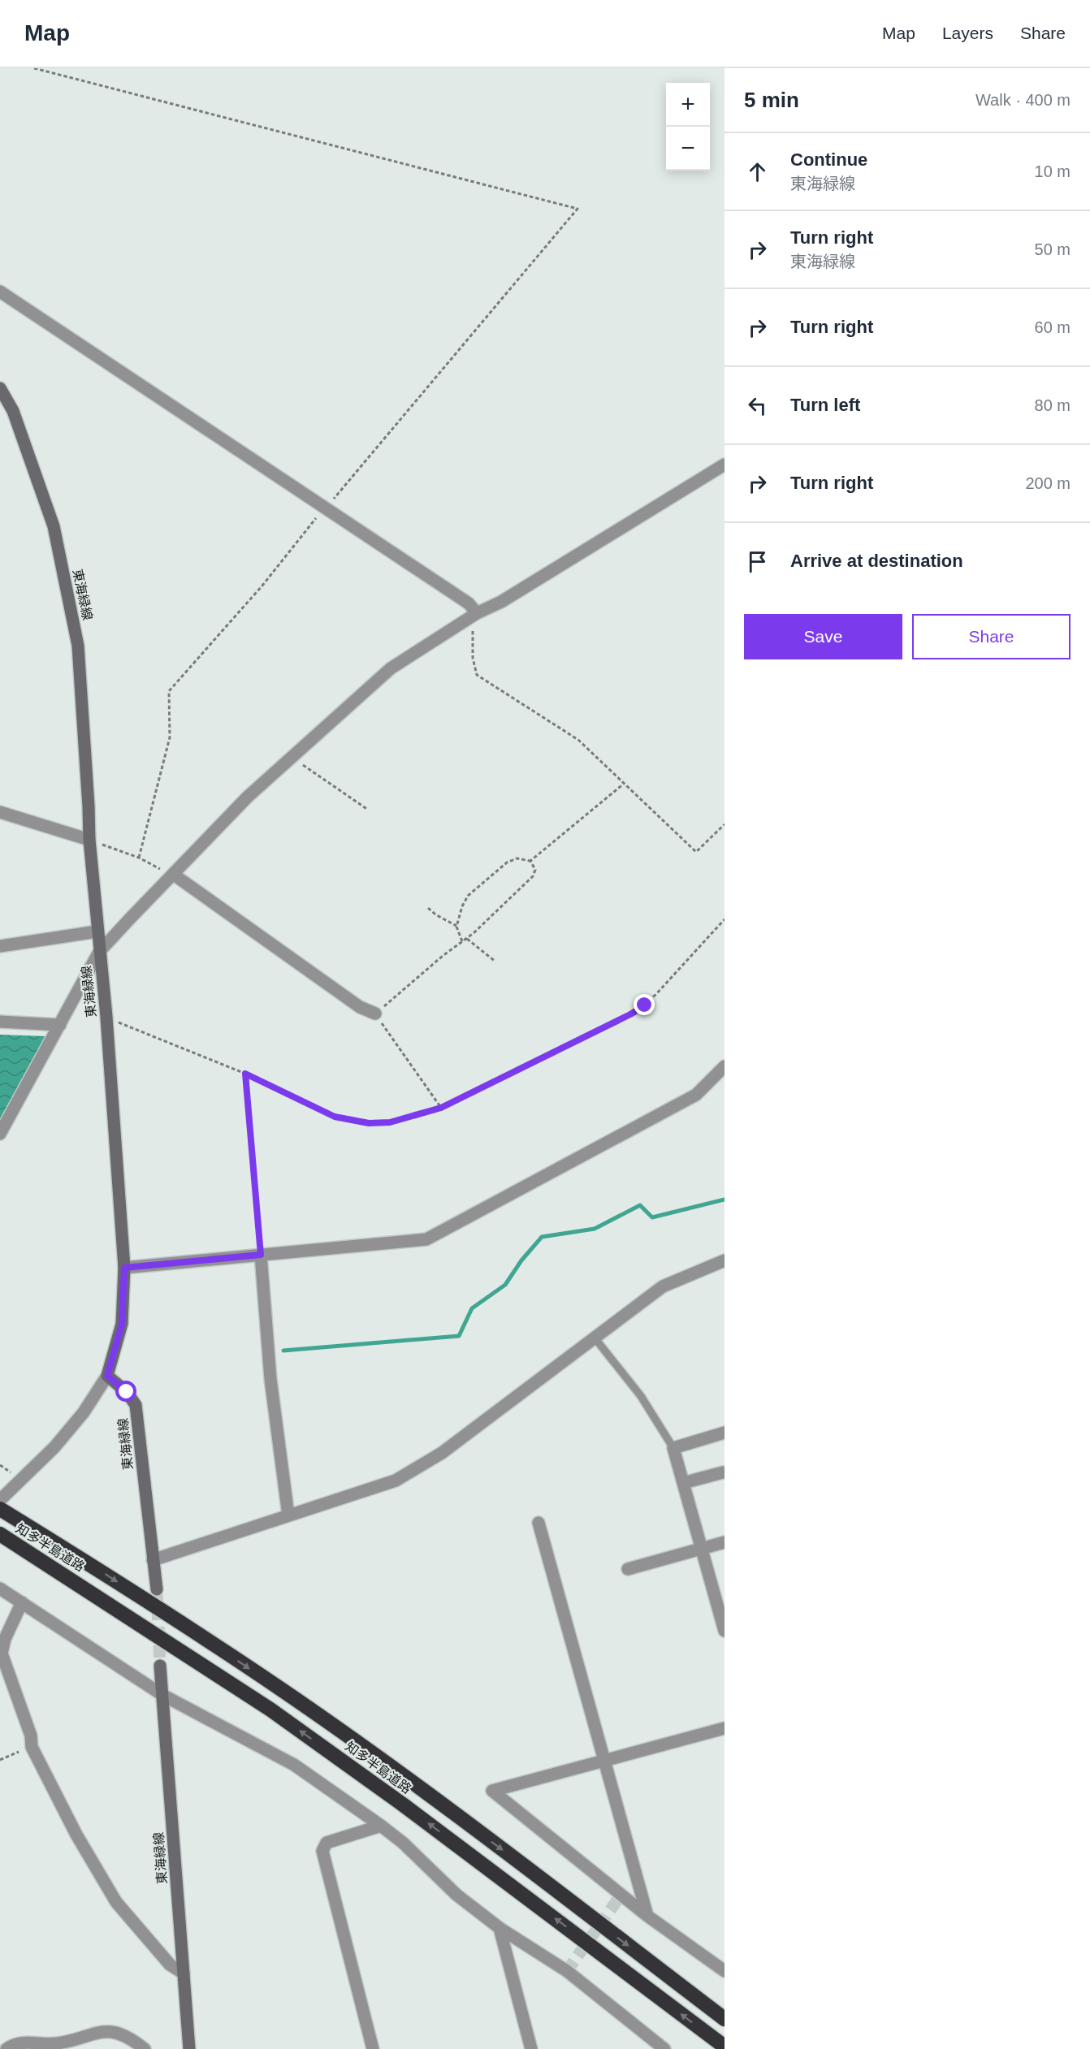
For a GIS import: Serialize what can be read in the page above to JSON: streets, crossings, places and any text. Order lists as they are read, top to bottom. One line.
{"streets":{"highway":["知多半島道路"],"main road":["東海緑線"]},"page":{"header":"Map","nav":["Map","Layers","Share"],"heading":["5 min","Walk · 400 m"],"map_buttons":["+","−"],"list":[["Continue","東海緑線","10 m"],["Turn right","東海緑線","50 m"],["Turn right","60 m"],["Turn left","80 m"],["Turn right","200 m"],"Arrive at destination"],"buttons":["Save","Share"]}}
